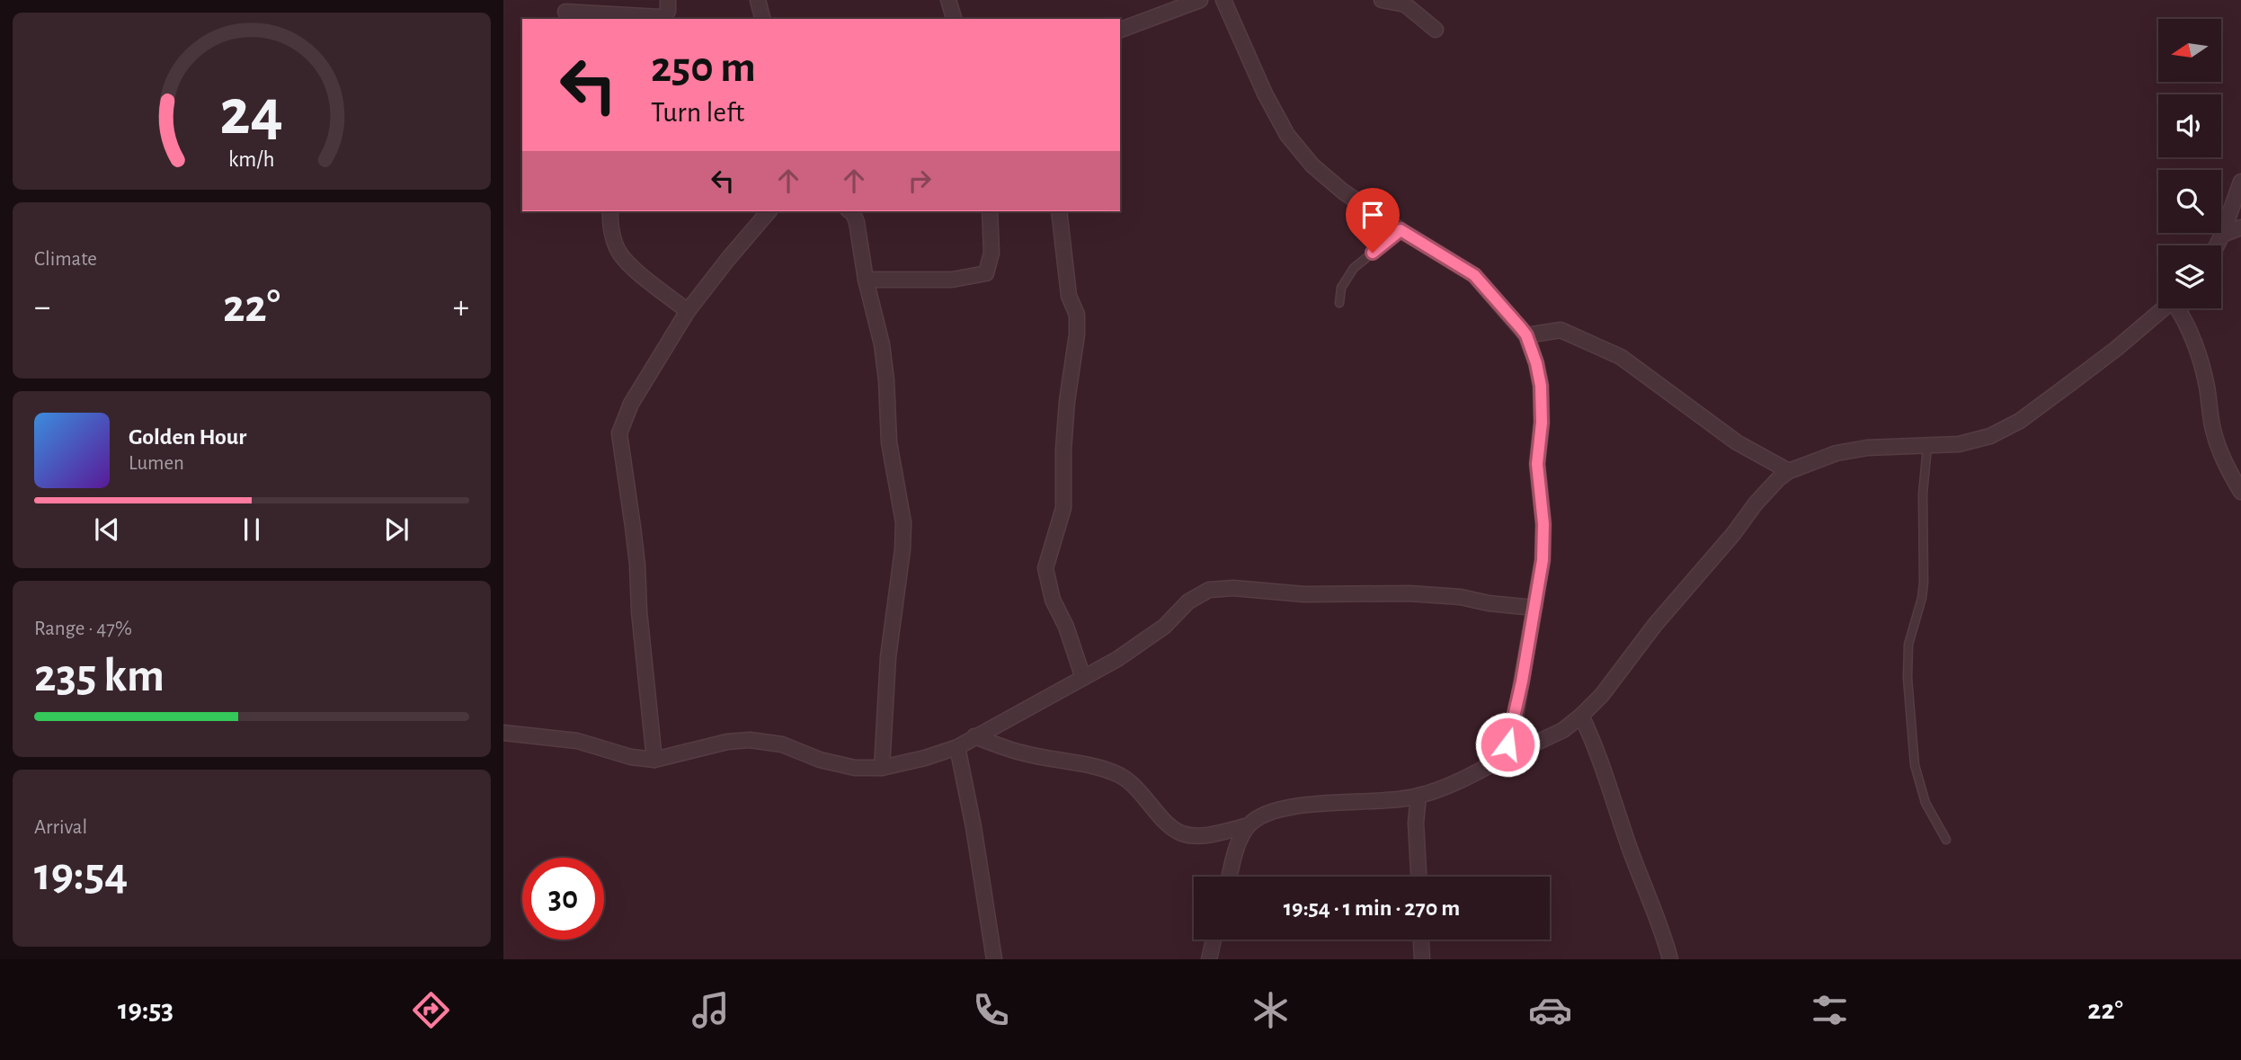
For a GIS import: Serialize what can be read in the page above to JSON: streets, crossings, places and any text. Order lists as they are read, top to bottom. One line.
{"north":"left","page":{"turn":["250 m","Turn left"],"tile":["Climate",["Range · 47%","235 km"],["Arrival","19:54"]],"heat":["−","22°","+"],"song":["Golden Hour","Lumen"],"limit":"30","trip":"19:54 · 1 min · 270 m","tabs":["19:53","22°"],"gauge":["24","km/h"]}}
